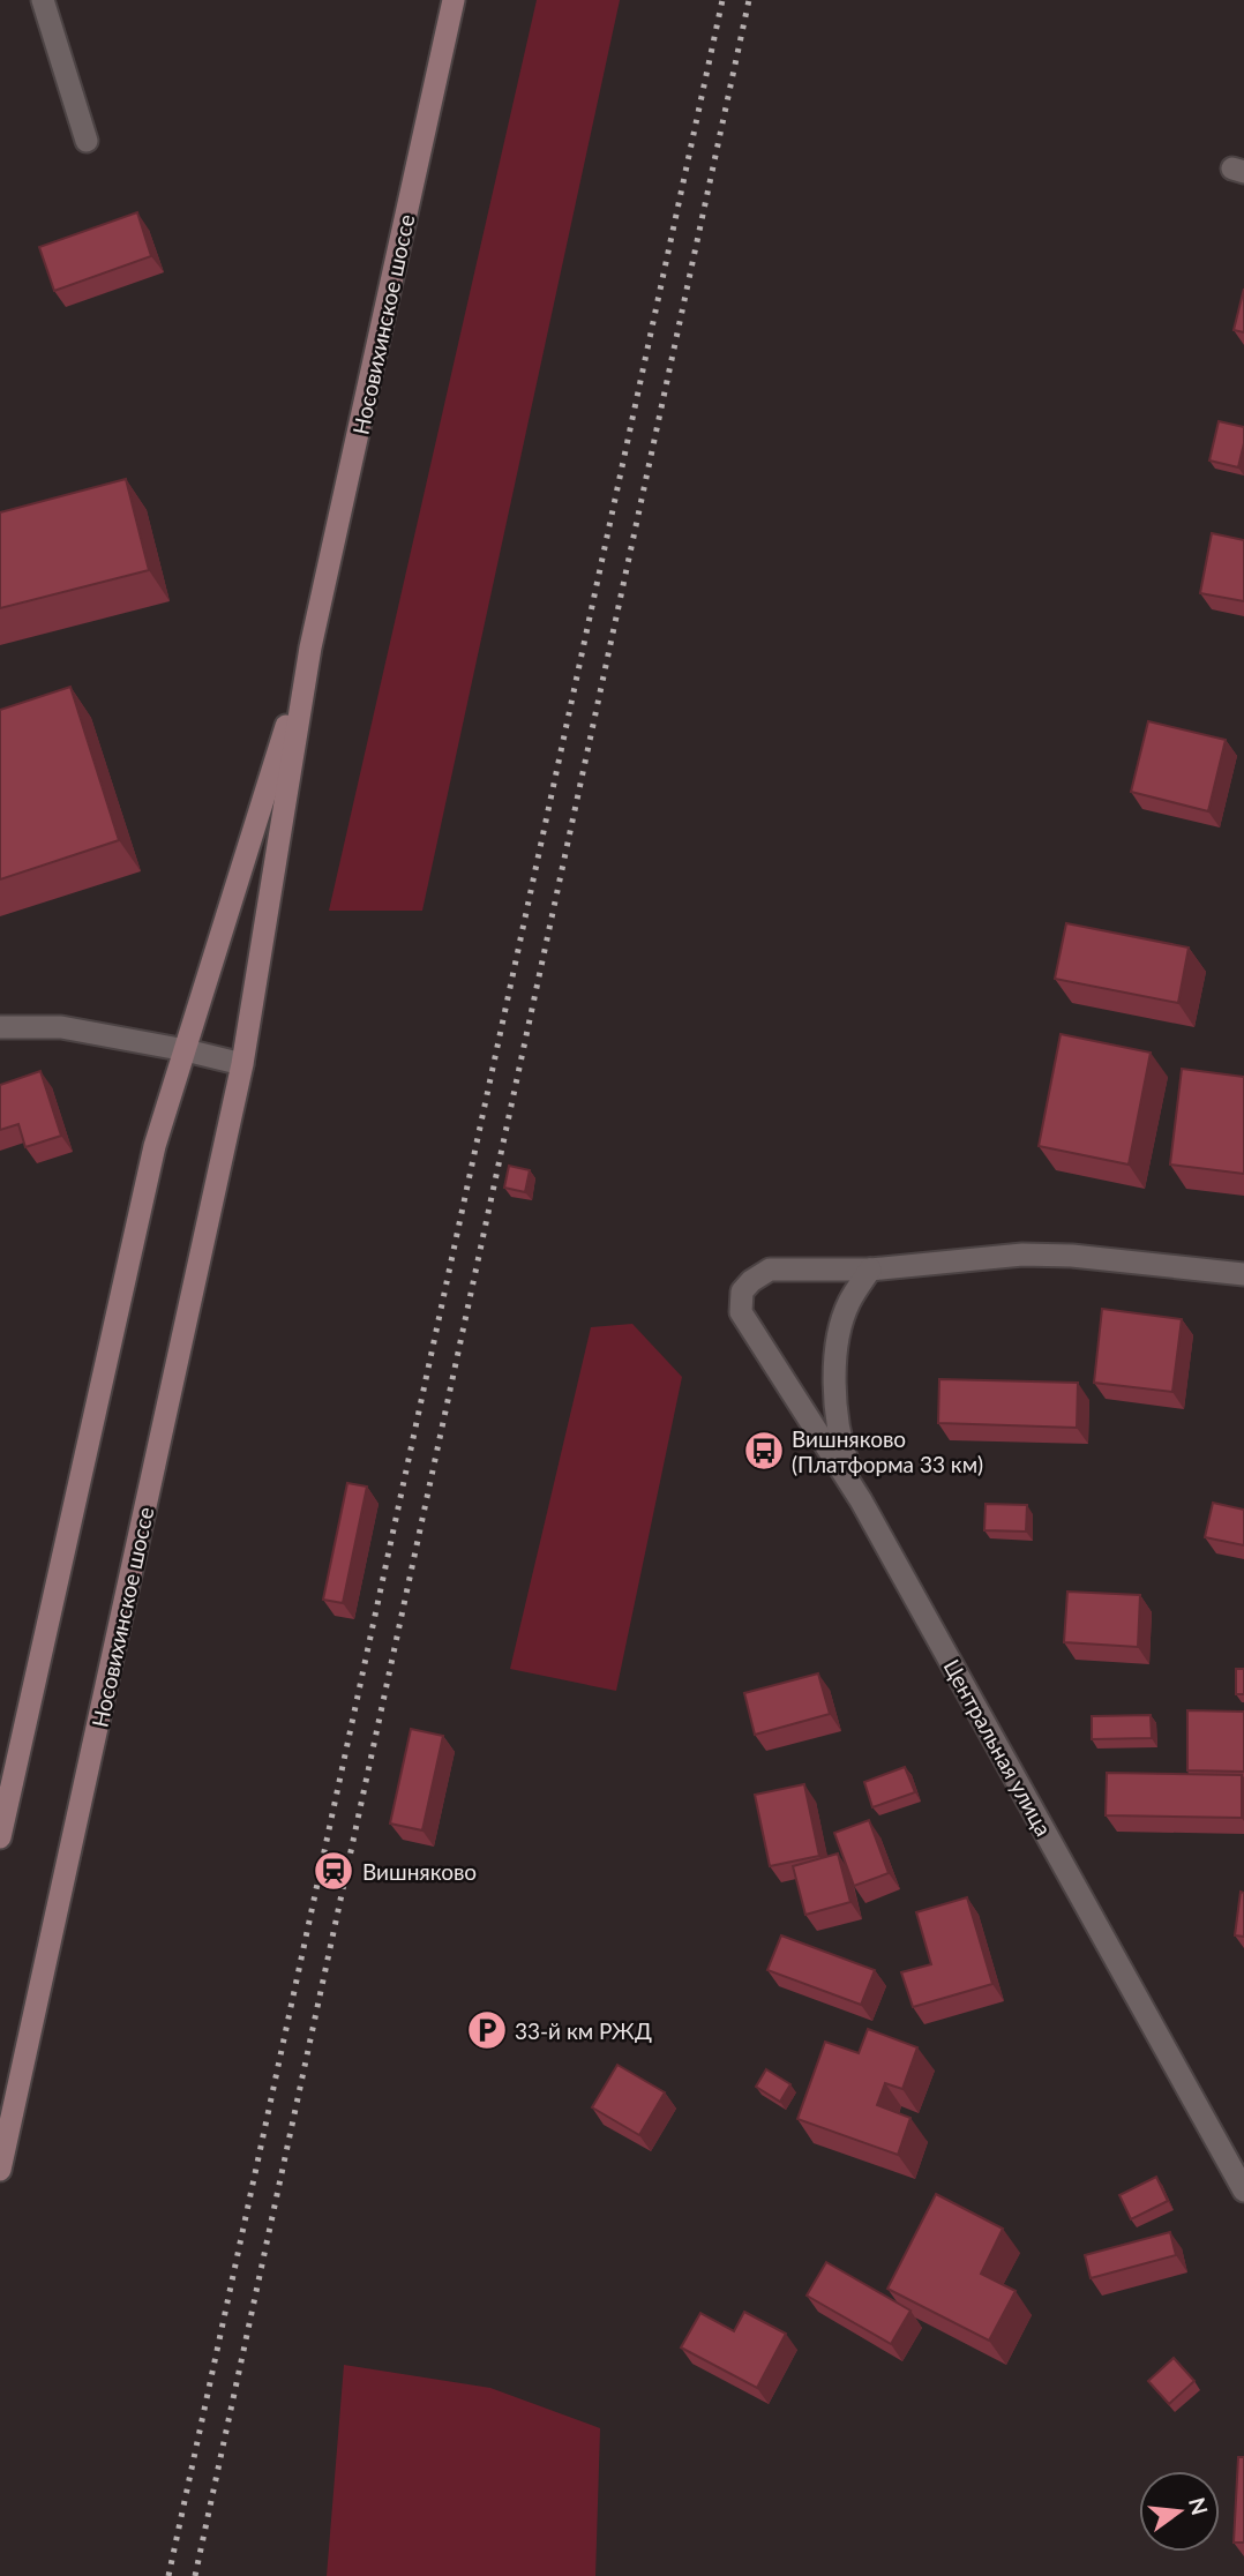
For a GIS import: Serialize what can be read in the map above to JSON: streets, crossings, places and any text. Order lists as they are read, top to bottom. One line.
{"streets":{"main road":["Носовихинское шоссе"],"street":["Центральная улица"]},"places":{"bus stop":["Вишняково (Платформа 33 км)"],"station":["Вишняково"],"parking":["33-й км РЖД"]},"north":"right"}
